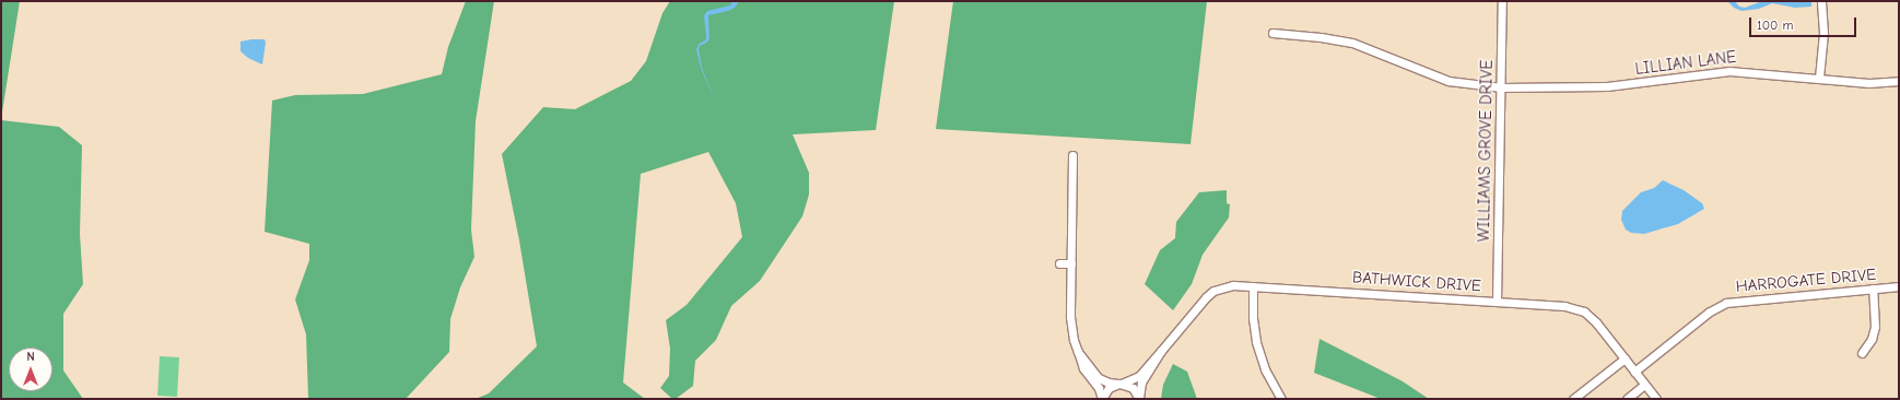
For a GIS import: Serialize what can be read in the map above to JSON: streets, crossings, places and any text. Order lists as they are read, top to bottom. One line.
{"streets":{"street":["LILLIAN LANE","WILLIAMS GROVE DRIVE","HARROGATE DRIVE","BATHWICK DRIVE"]},"crossings":[["LILLIAN LANE","WILLIAMS GROVE DRIVE"],["WILLIAMS GROVE DRIVE","BATHWICK DRIVE"],["HARROGATE DRIVE","BATHWICK DRIVE"]],"scale_bar":"100 m","north":"top"}
